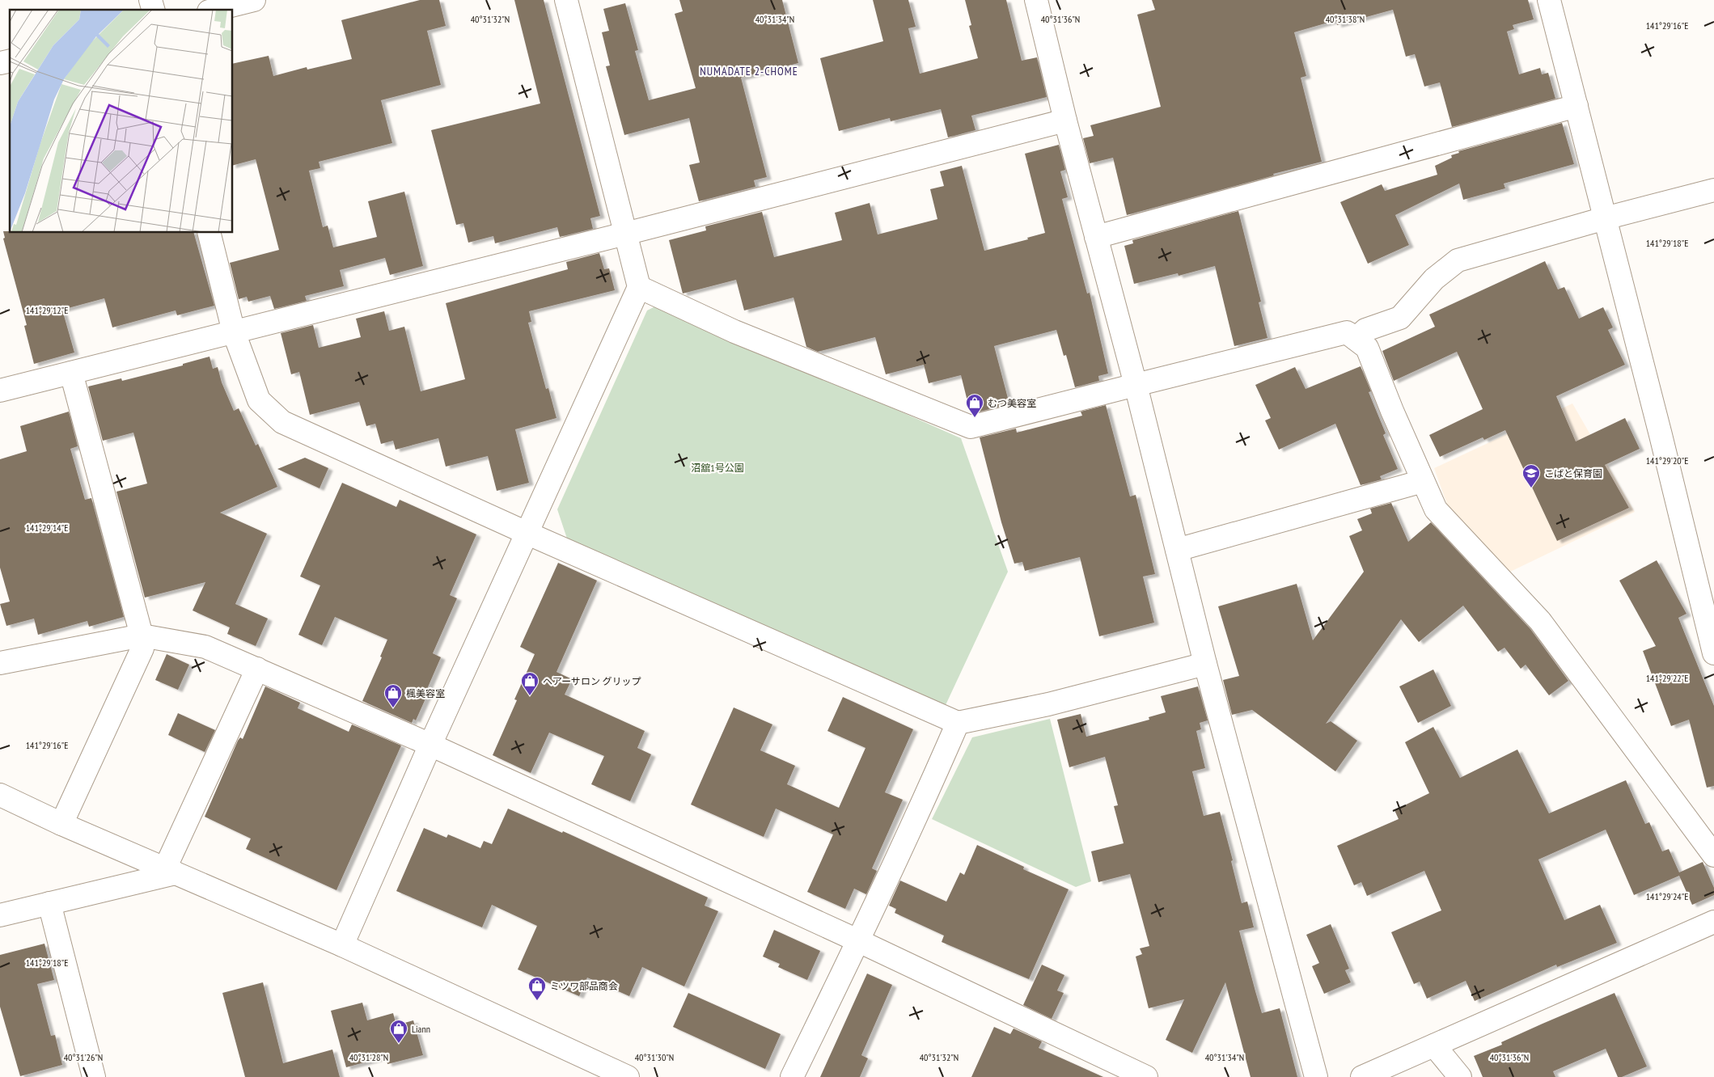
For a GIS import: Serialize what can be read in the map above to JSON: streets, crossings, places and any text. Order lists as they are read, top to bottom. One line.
{"districts":["NUMADATE 2-CHOME"],"parks":["沼舘1号公園"],"places":{"shop":["むつ美容室","ヘアーサロン グリップ","楓美容室","ミツワ部品商会","Liann"],"school or university":["こばと保育園"]},"coordinates":["40°31'32\"N","40°31'34\"N","40°31'36\"N","40°31'38\"N","141°29'16\"E","141°29'18\"E","141°29'12\"E","141°29'20\"E","141°29'14\"E","141°29'22\"E","141°29'24\"E","40°31'26\"N","40°31'28\"N","40°31'30\"N"]}
